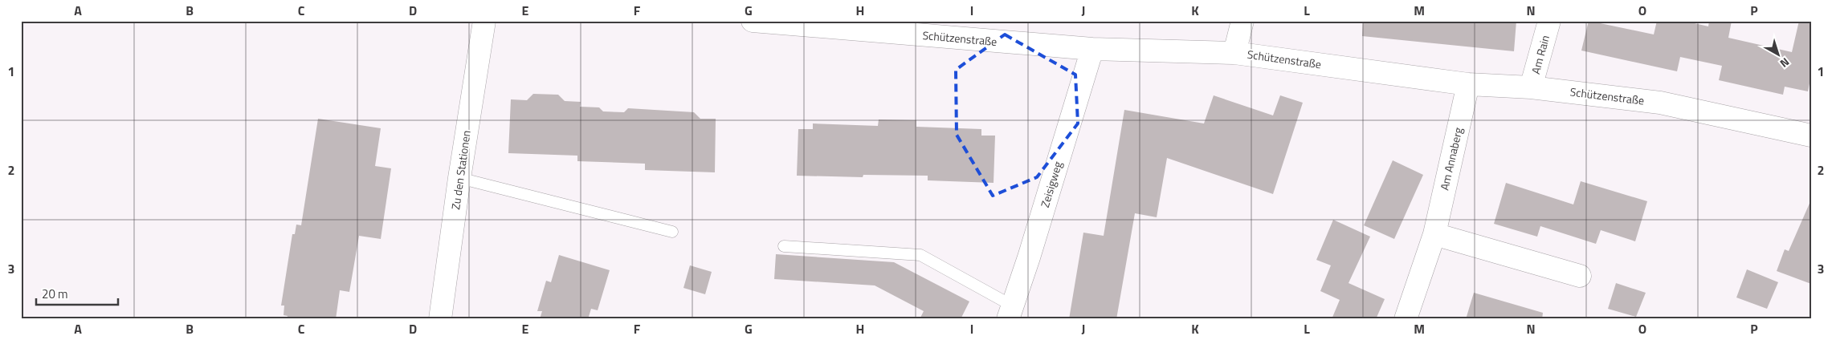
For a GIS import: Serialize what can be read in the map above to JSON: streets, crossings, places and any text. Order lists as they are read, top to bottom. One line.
{"streets":{"street":["Schützenstraße","Am Rain","Am Annaberg","Zu den Stationen","Zeisigweg"]},"crossings":[["Schützenstraße","Am Rain"],["Schützenstraße","Am Annaberg"],["Schützenstraße","Zeisigweg"]],"scale_bar":"20 m","north":"bottom right","grid":{"columns":["A","B","C","D","E","F","G","H","I","J","K","L","M","N","O","P"],"rows":["1","2","3"]}}
